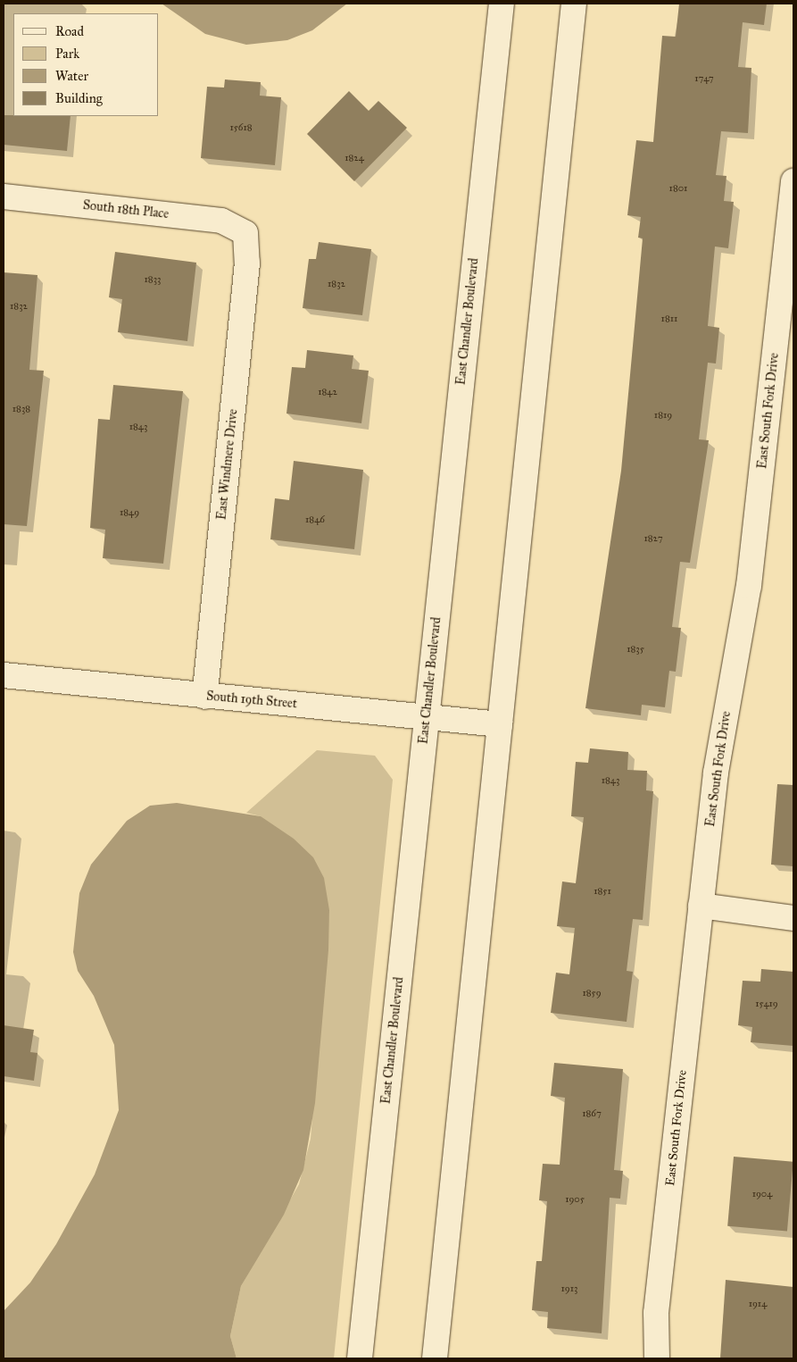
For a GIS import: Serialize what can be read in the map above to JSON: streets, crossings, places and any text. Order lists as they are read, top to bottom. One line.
{"streets":{"main road":["South 18th Place","East Chandler Boulevard","East South Fork Drive","East Windmere Drive","South 19th Street"]},"crossings":[["South 18th Place","East Windmere Drive"],["East Chandler Boulevard","South 19th Street"],["East Windmere Drive","South 19th Street"]],"house_numbers":["1747","15618","1824","1801","1833","1832","1832","1811","1842","1838","1819","1843","1849","1846","1827","1835","1843","1851","1859","15419","1867","1904","1905","1913","1914"],"legend":["Road","Park","Water","Building"]}
